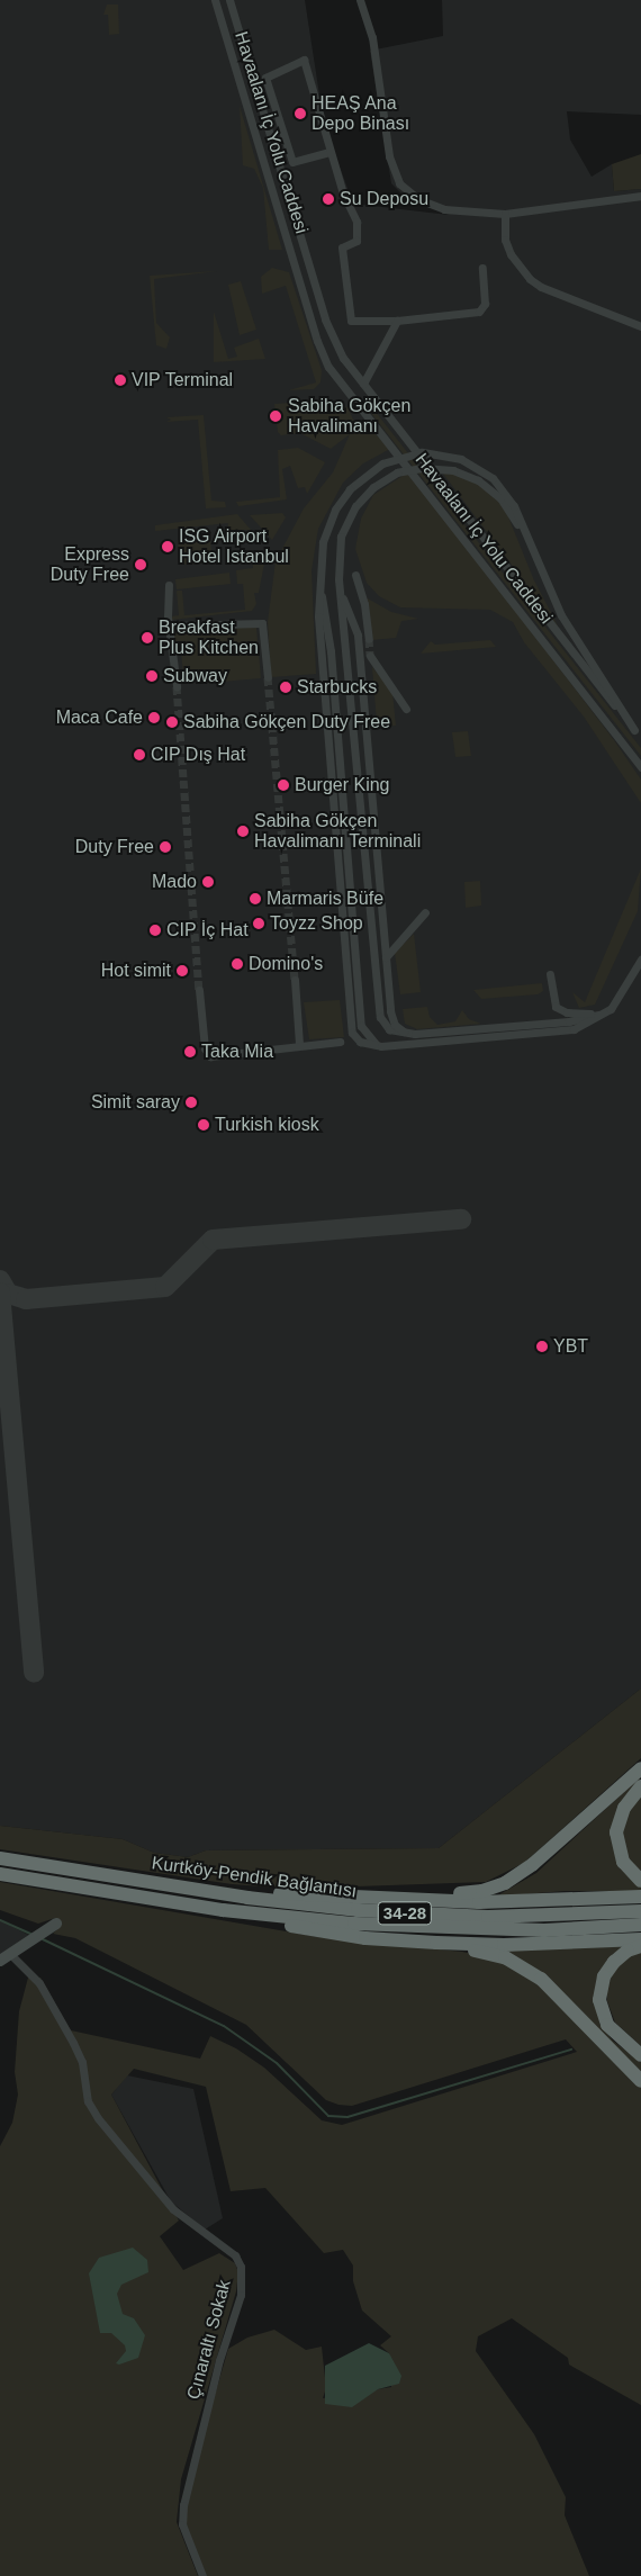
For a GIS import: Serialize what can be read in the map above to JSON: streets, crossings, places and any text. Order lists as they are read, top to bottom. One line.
{"streets":{"highway":["Kurtköy-Pendik Bağlantısı","34-28"],"street":["Havaalanı İç Yolu Caddesi","Çınaraltı Sokak"]},"places":["HEAŞ Ana Depo Binası","Su Deposu","VIP Terminal","Sabiha Gökçen Havalimanı","ISG Airport Hotel Istanbul","Express Duty Free","Breakfast Plus Kitchen","Subway","Starbucks","Maca Cafe","Sabiha Gökçen Duty Free","CIP Dış Hat","Burger King","Sabiha Gökçen Havalimanı Terminali","Duty Free","Mado","Marmaris Büfe","Toyzz Shop","CIP İç Hat","Domino's","Hot simit","Taka Mia","Simit saray","Turkish kiosk","YBT"]}
